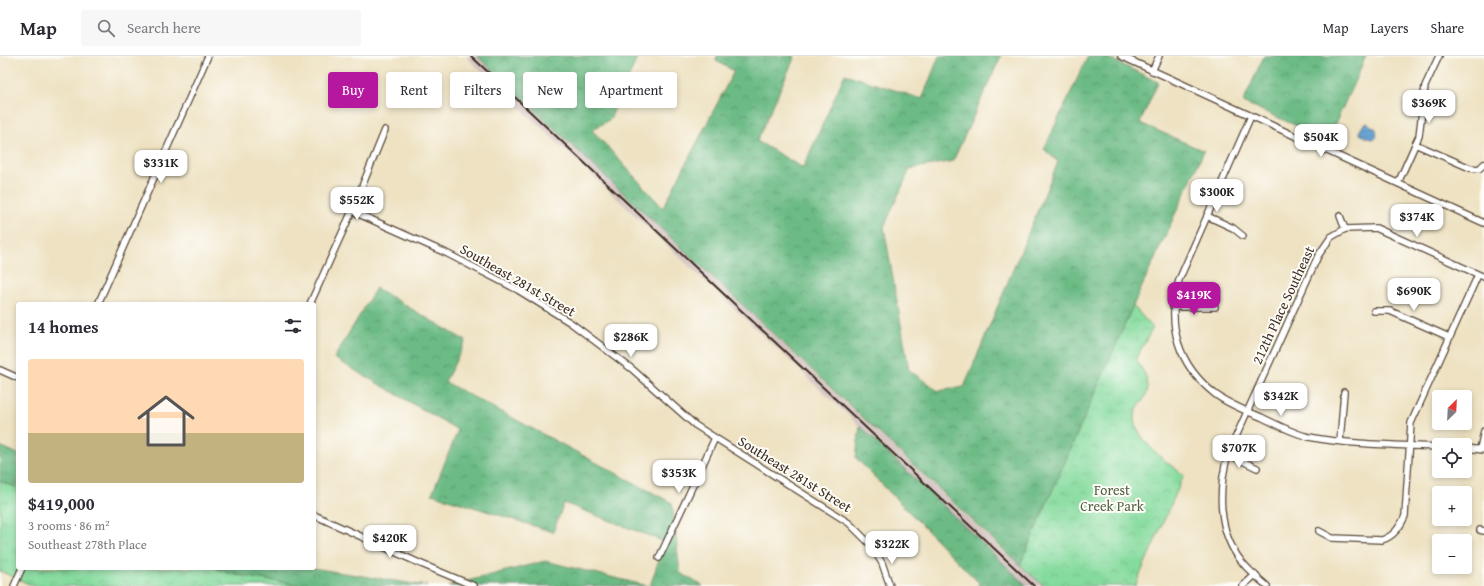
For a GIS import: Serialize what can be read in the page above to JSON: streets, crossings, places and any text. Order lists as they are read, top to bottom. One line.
{"streets":{"street":["Southeast 281st Street","212th Place Southeast"]},"parks":["Forest Creek Park"],"north":"top right","page":{"header":"Map","search":"Search here","nav":["Map","Layers","Share"],"chip":["Buy","Rent","Filters","New","Apartment"],"price":["$369K","$504K","$331K","$300K","$552K","$374K","$690K","$419K","$286K","$342K","$707K","$353K","$420K","$322K"],"heading":"14 homes","list":[{"name":"$419,000","note":"3 rooms · 86 m² · Southeast 278th Place"}],"map_buttons":["+","−"]}}
